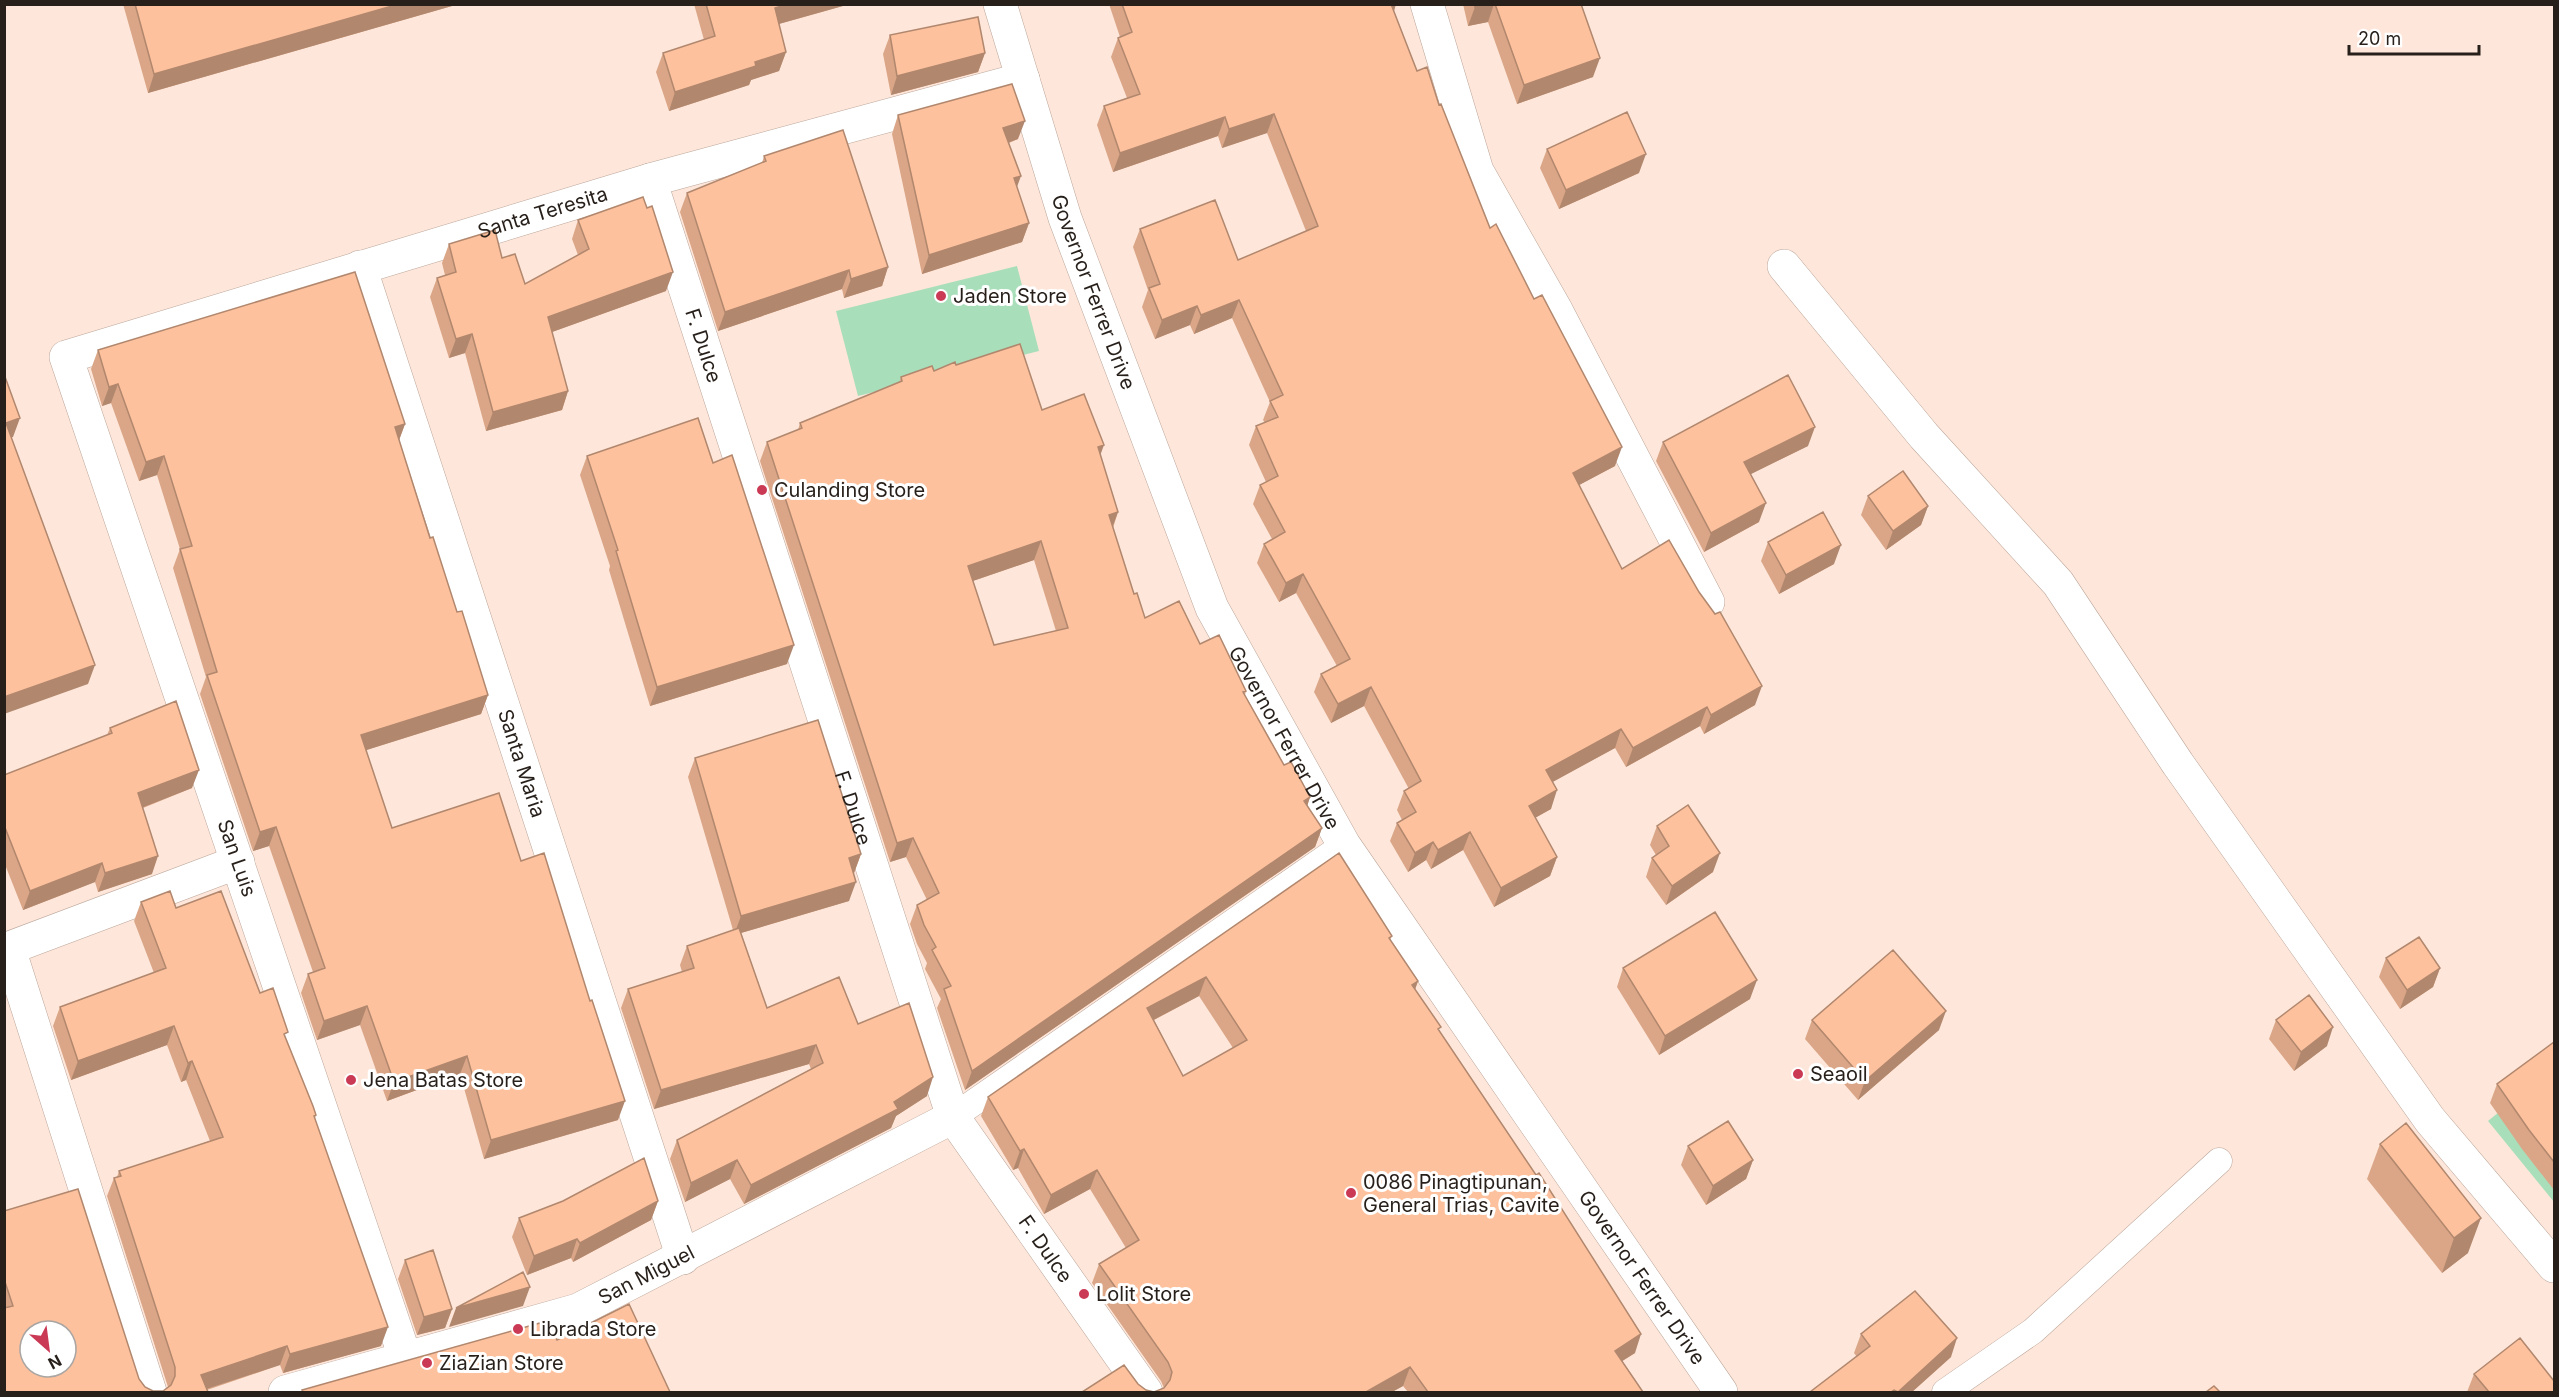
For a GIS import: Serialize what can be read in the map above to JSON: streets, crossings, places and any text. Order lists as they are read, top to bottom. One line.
{"streets":{"street":["Santa Teresita","Governor Ferrer Drive","F. Dulce","Santa Maria","San Luis","San Miguel"]},"crossings":[["Santa Teresita","Governor Ferrer Drive"],["Santa Teresita","F. Dulce"],["Santa Teresita","Santa Maria"],["Santa Teresita","San Luis"],["F. Dulce","San Miguel"],["Santa Maria","San Miguel"],["San Luis","San Miguel"]],"places":["Jaden Store","Culanding Store","Seaoil","Jena Batas Store","0086 Pinagtipunan, General Trias, Cavite","Lolit Store","Librada Store","ZiaZian Store"],"scale_bar":"20 m","north":"bottom right"}
